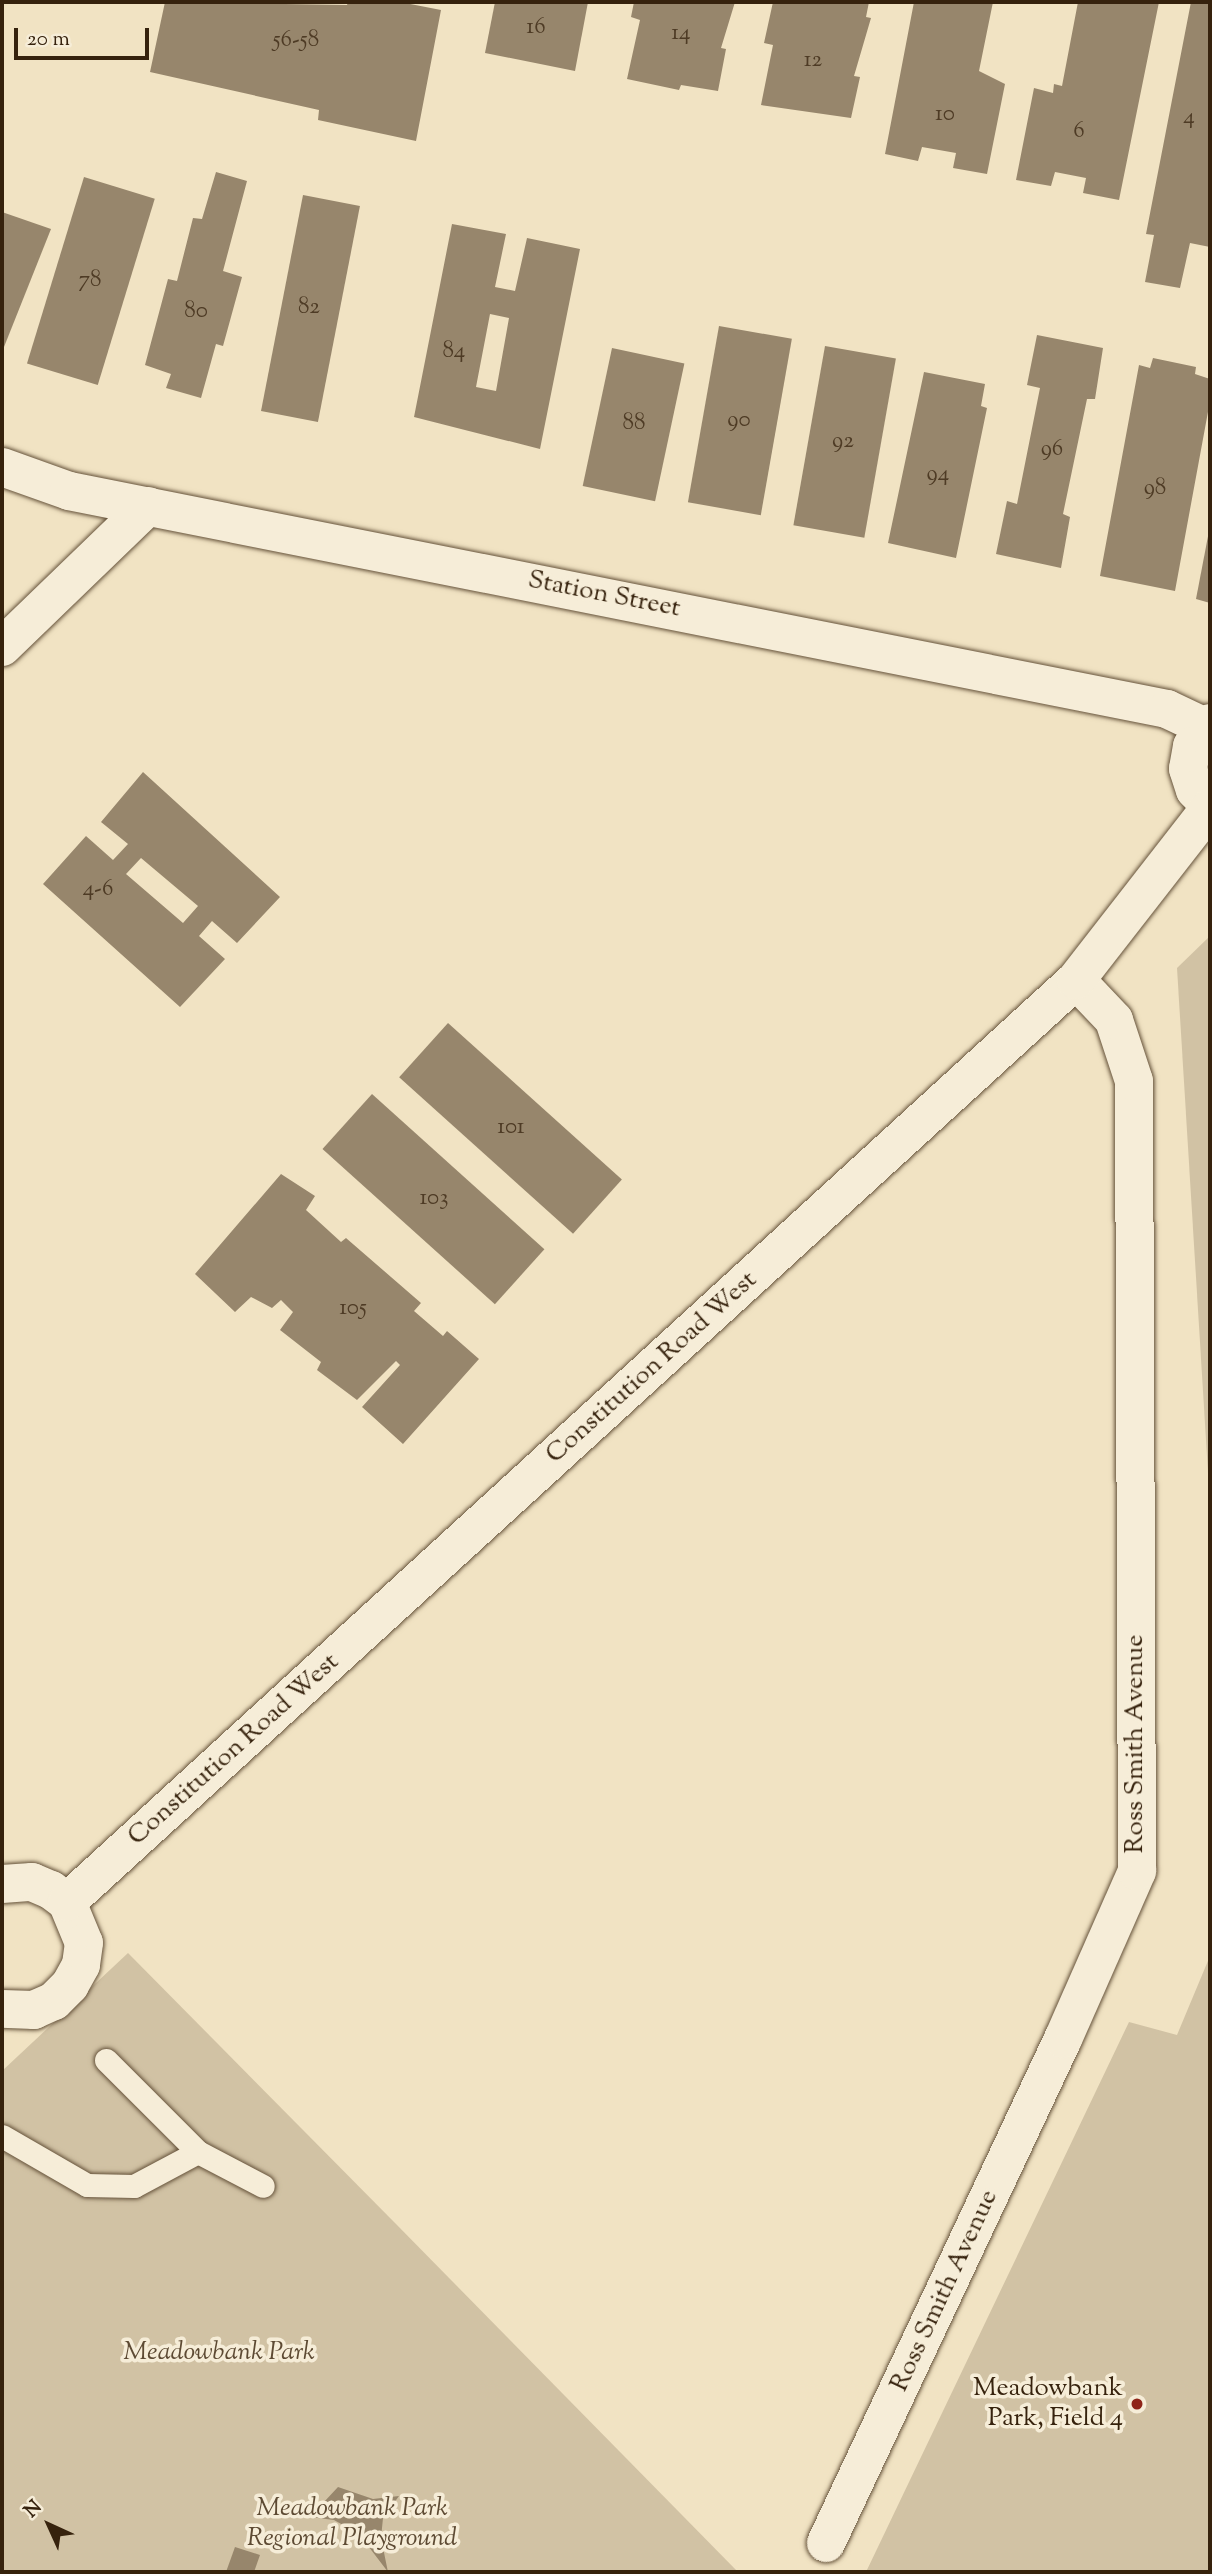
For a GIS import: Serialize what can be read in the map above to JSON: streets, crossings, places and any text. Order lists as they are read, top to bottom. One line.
{"streets":{"street":["Station Street","Constitution Road West","Ross Smith Avenue"]},"crossings":[["Constitution Road West","Ross Smith Avenue"]],"parks":["Meadowbank Park","Meadowbank Park Regional Playground"],"places":["Meadowbank Park, Field 4"],"house_numbers":["16","14","56-58","12","10","4","6","78","82","80","84","90","88","92","96","94","98","4-6","101","103","105"],"scale_bar":"20 m","north":"top left"}
